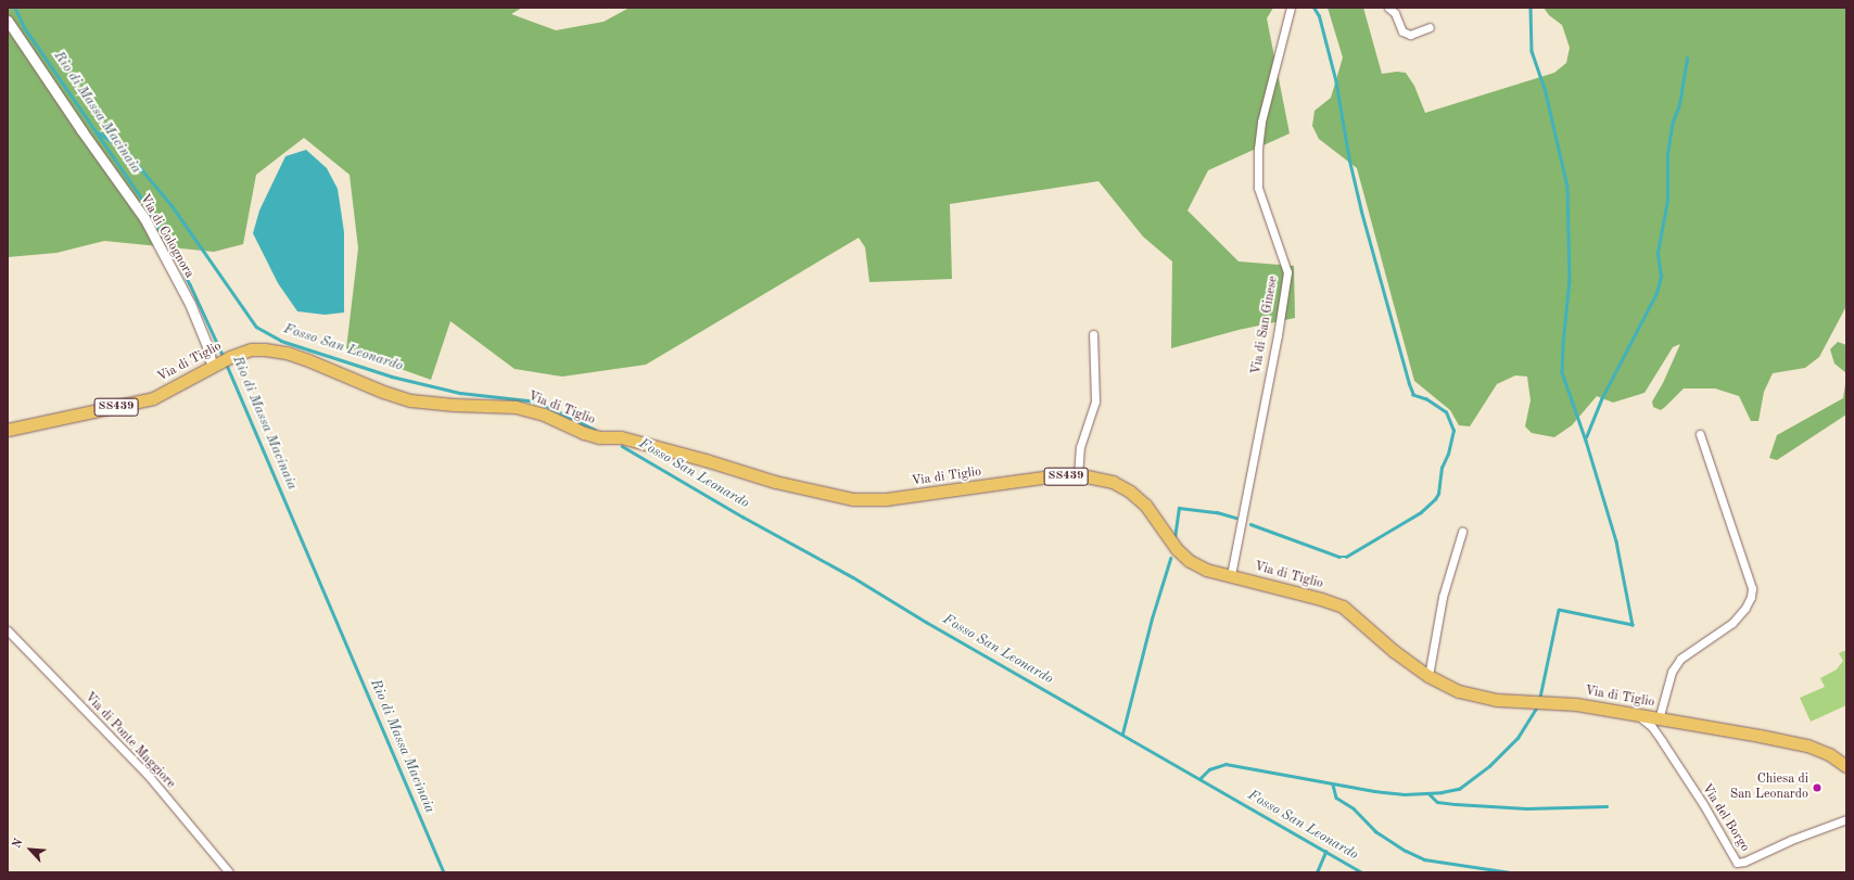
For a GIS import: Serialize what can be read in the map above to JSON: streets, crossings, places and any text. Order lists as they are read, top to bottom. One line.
{"streets":{"main road":["Via di Tiglio","SS439"],"street":["Via di Colognora","Via di San Ginese","Via di Ponte Maggiore","Via del Borgo"]},"crossings":[["Via di Colognora","Via di Tiglio"],["Via di San Ginese","Via di Tiglio"],["Via di Tiglio","Via del Borgo"]],"water":["Rio di Massa Macinaia","Fosso San Leonardo"],"places":["Chiesa di San Leonardo"],"north":"top left"}
